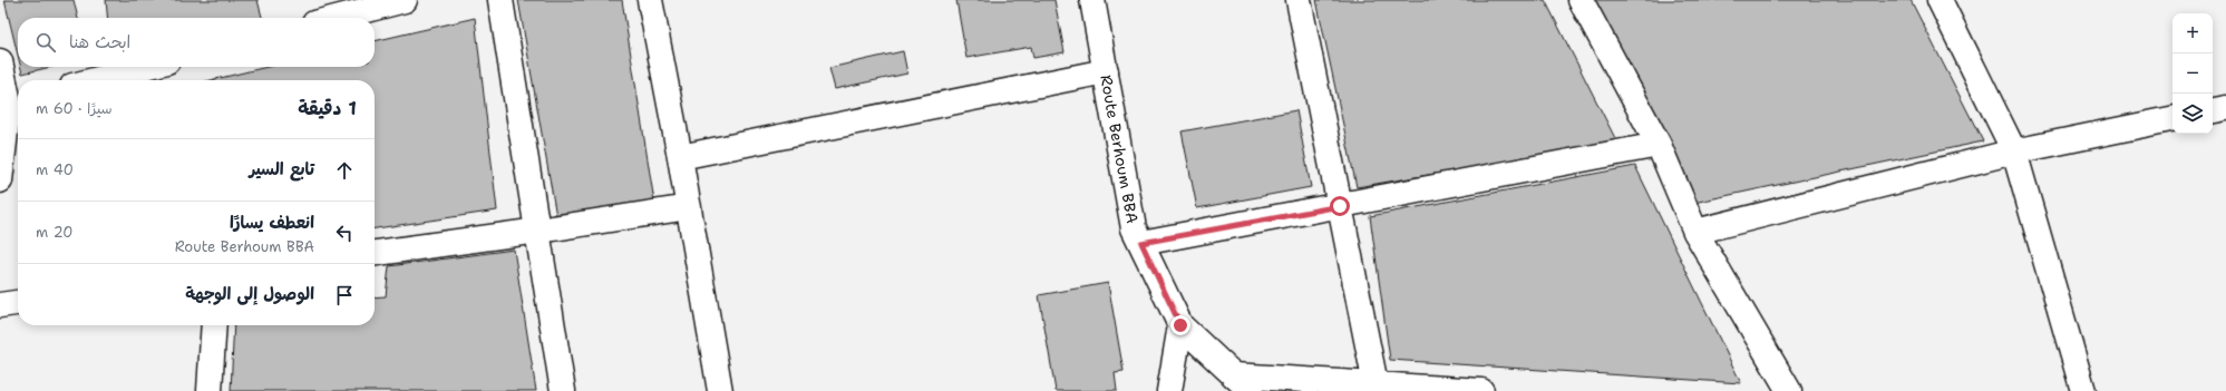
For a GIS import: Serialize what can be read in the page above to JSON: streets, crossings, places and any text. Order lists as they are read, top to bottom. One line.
{"streets":{"street":["Route Berhoum BBA"]},"page":{"map_buttons":["+","−"],"search":"ابحث هنا","heading":["1 دقيقة","سيرًا · 60 m"],"list":[["تابع السير","40 m"],["انعطف يسارًا","Route Berhoum BBA","20 m"],"الوصول إلى الوجهة"]}}
